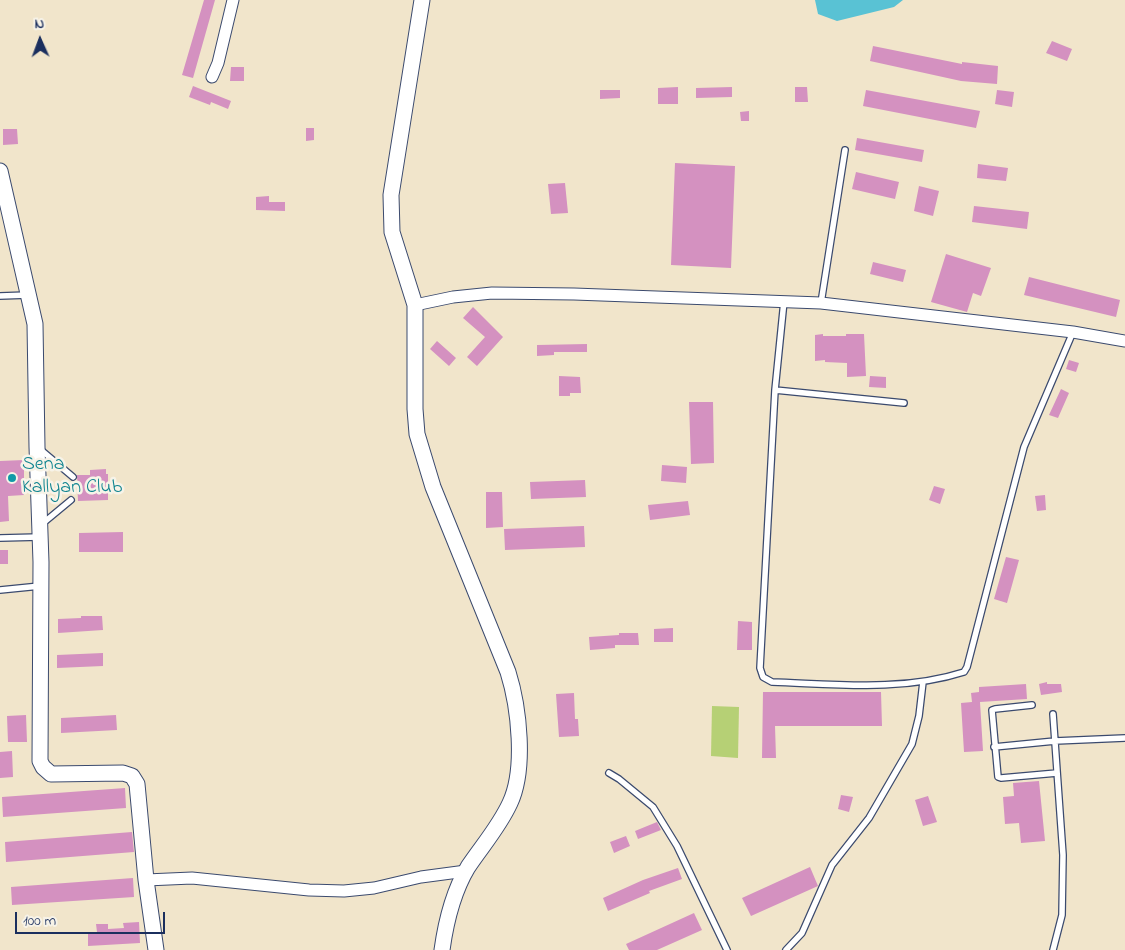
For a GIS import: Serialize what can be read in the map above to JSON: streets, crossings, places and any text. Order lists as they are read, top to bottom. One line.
{"places":["Sena Kallyan Club"],"scale_bar":"100 m","north":"top"}
